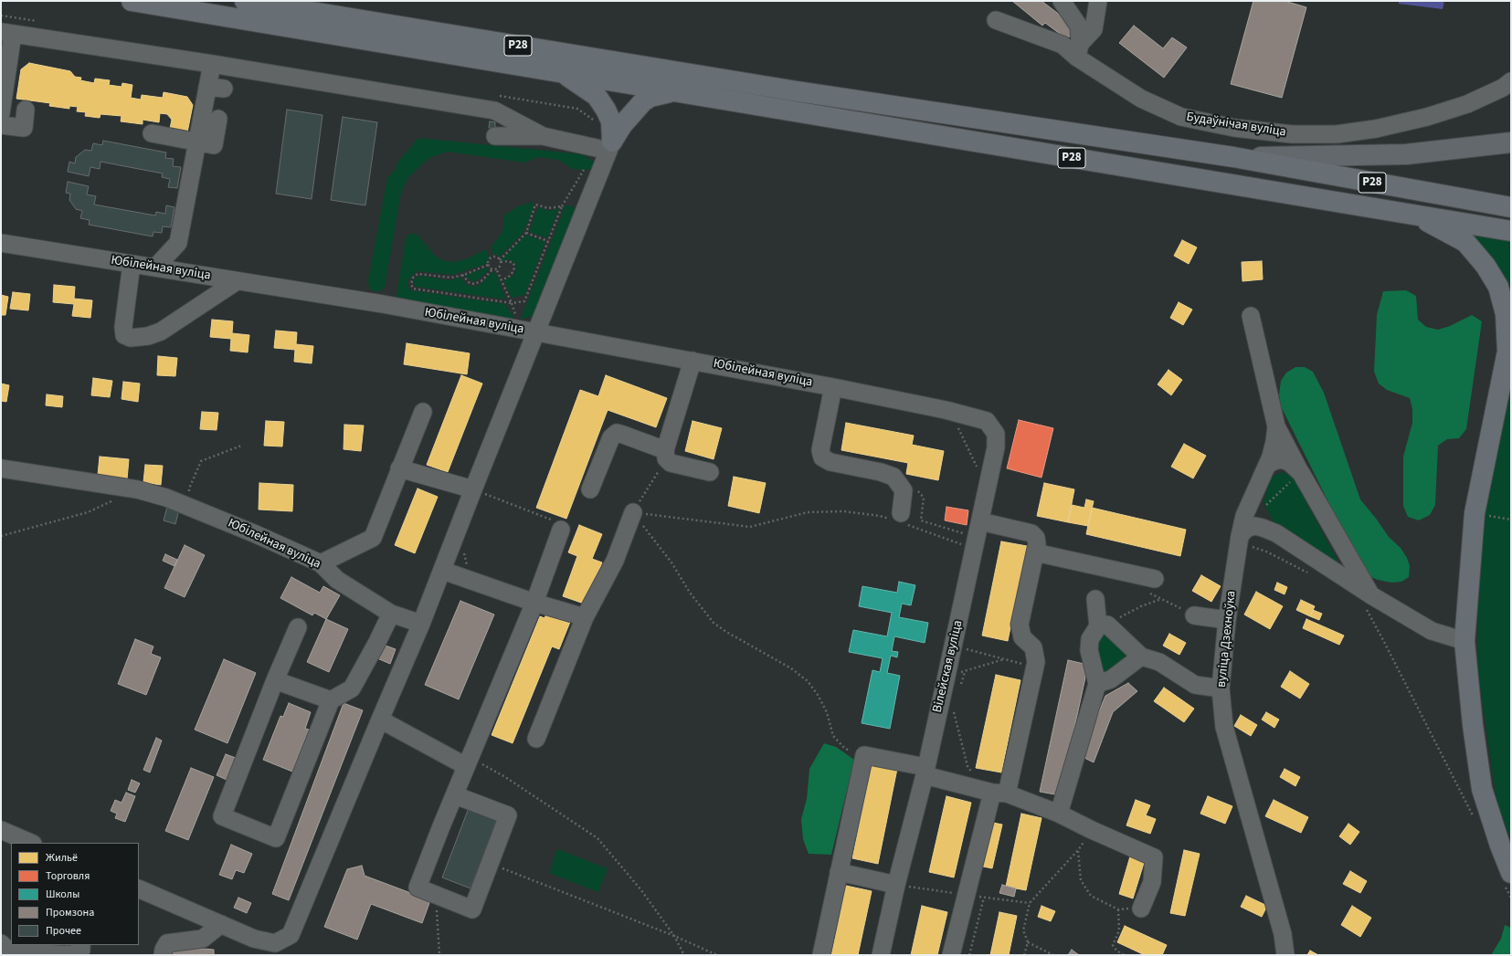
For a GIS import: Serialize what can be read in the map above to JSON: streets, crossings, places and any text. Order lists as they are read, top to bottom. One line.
{"streets":{"highway":["Р28"],"street":["Будаўнічая вуліца","Юбілейная вуліца","вуліца Дзехноўка","Вілейская вуліца"]},"crossings":[["Юбілейная вуліца","Вілейская вуліца"]],"legend":["Жильё","Торговля","Школы","Промзона","Прочее"]}
